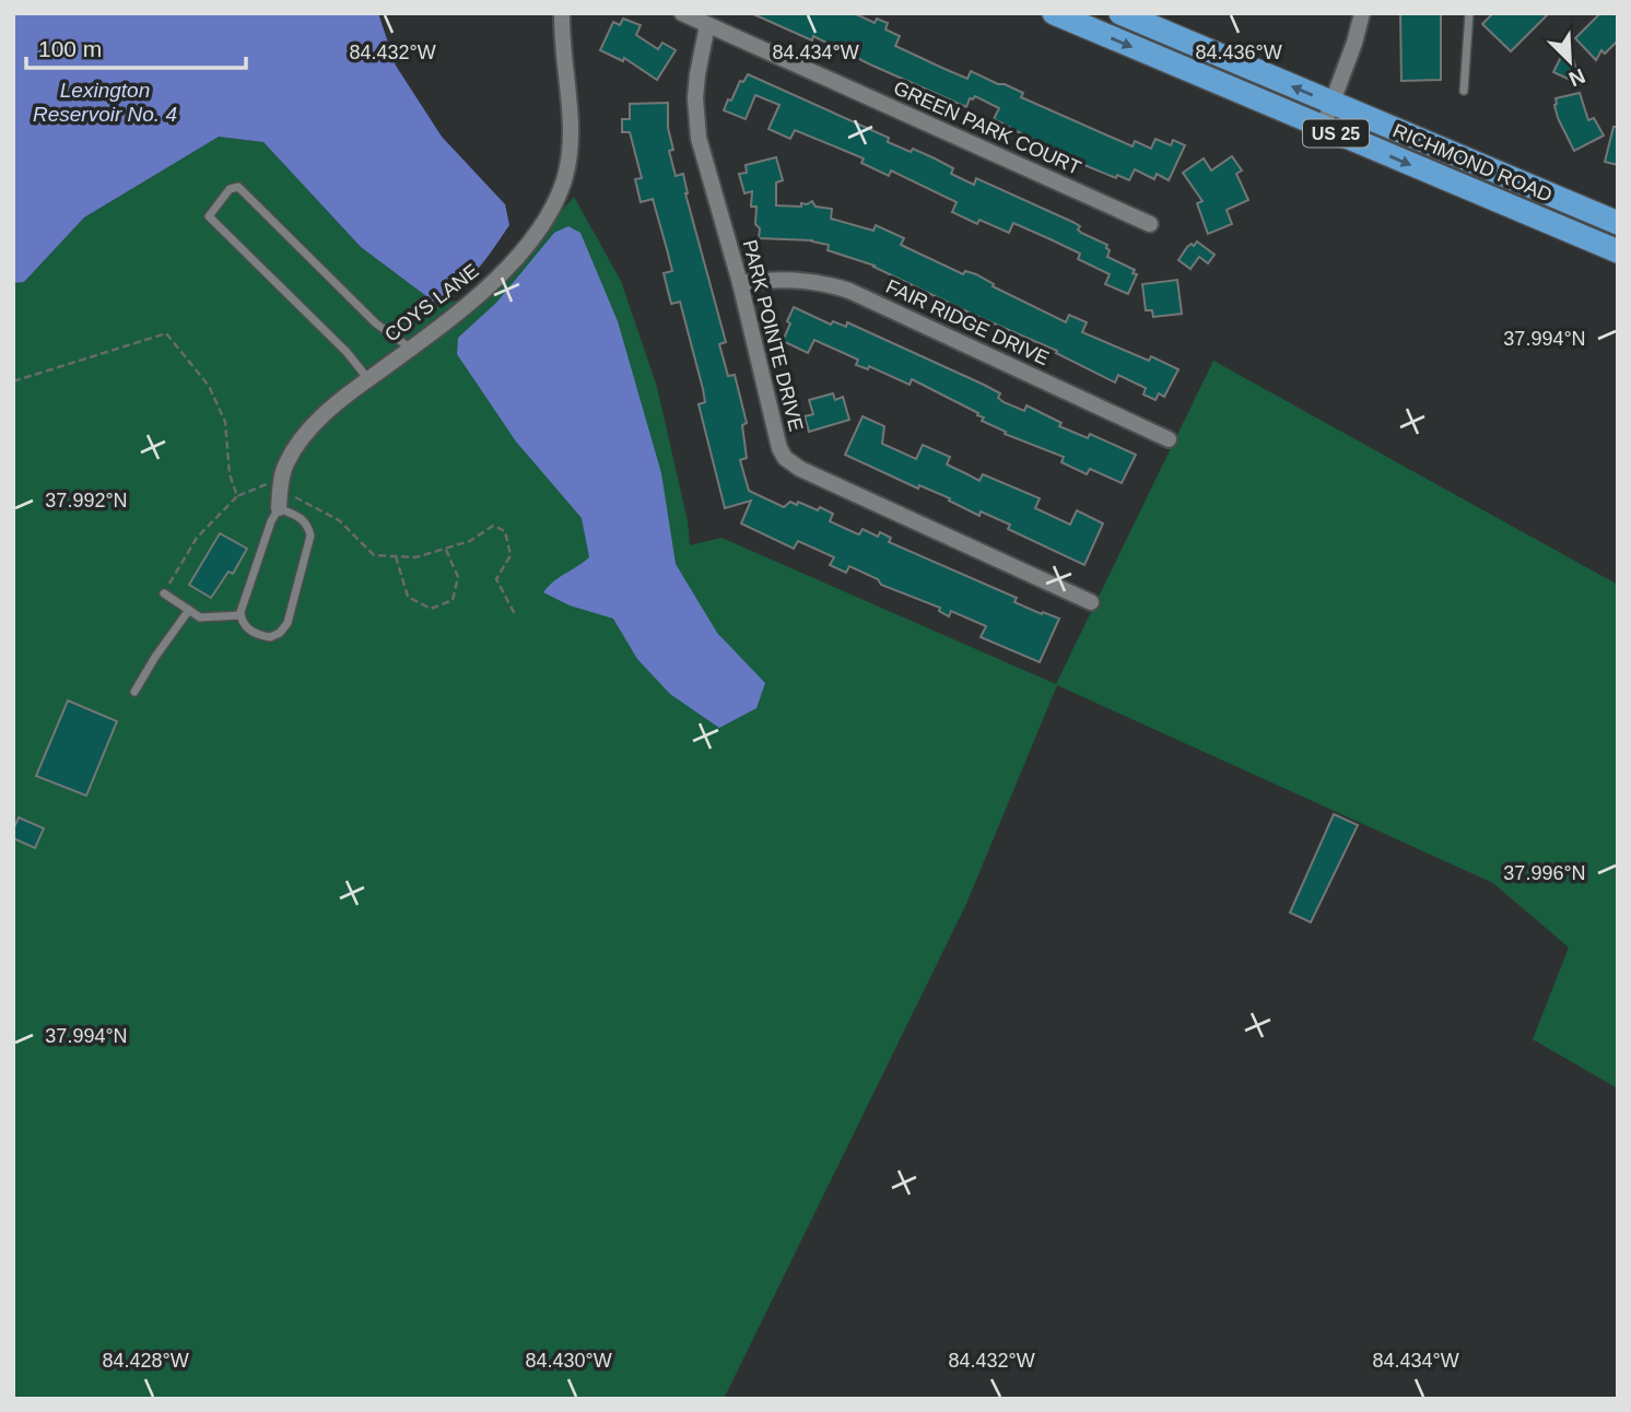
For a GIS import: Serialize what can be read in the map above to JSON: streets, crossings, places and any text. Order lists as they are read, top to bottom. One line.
{"streets":{"highway":["US 25","RICHMOND ROAD"],"street":["GREEN PARK COURT","COYS LANE","FAIR RIDGE DRIVE","PARK POINTE DRIVE"]},"crossings":[["GREEN PARK COURT","PARK POINTE DRIVE"],["FAIR RIDGE DRIVE","PARK POINTE DRIVE"]],"water":["Lexington Reservoir No. 4"],"scale_bar":"100 m","north":"bottom right","coordinates":["84.432°W","84.434°W","84.436°W","37.994°N","37.992°N","37.996°N","84.428°W","84.430°W"]}
